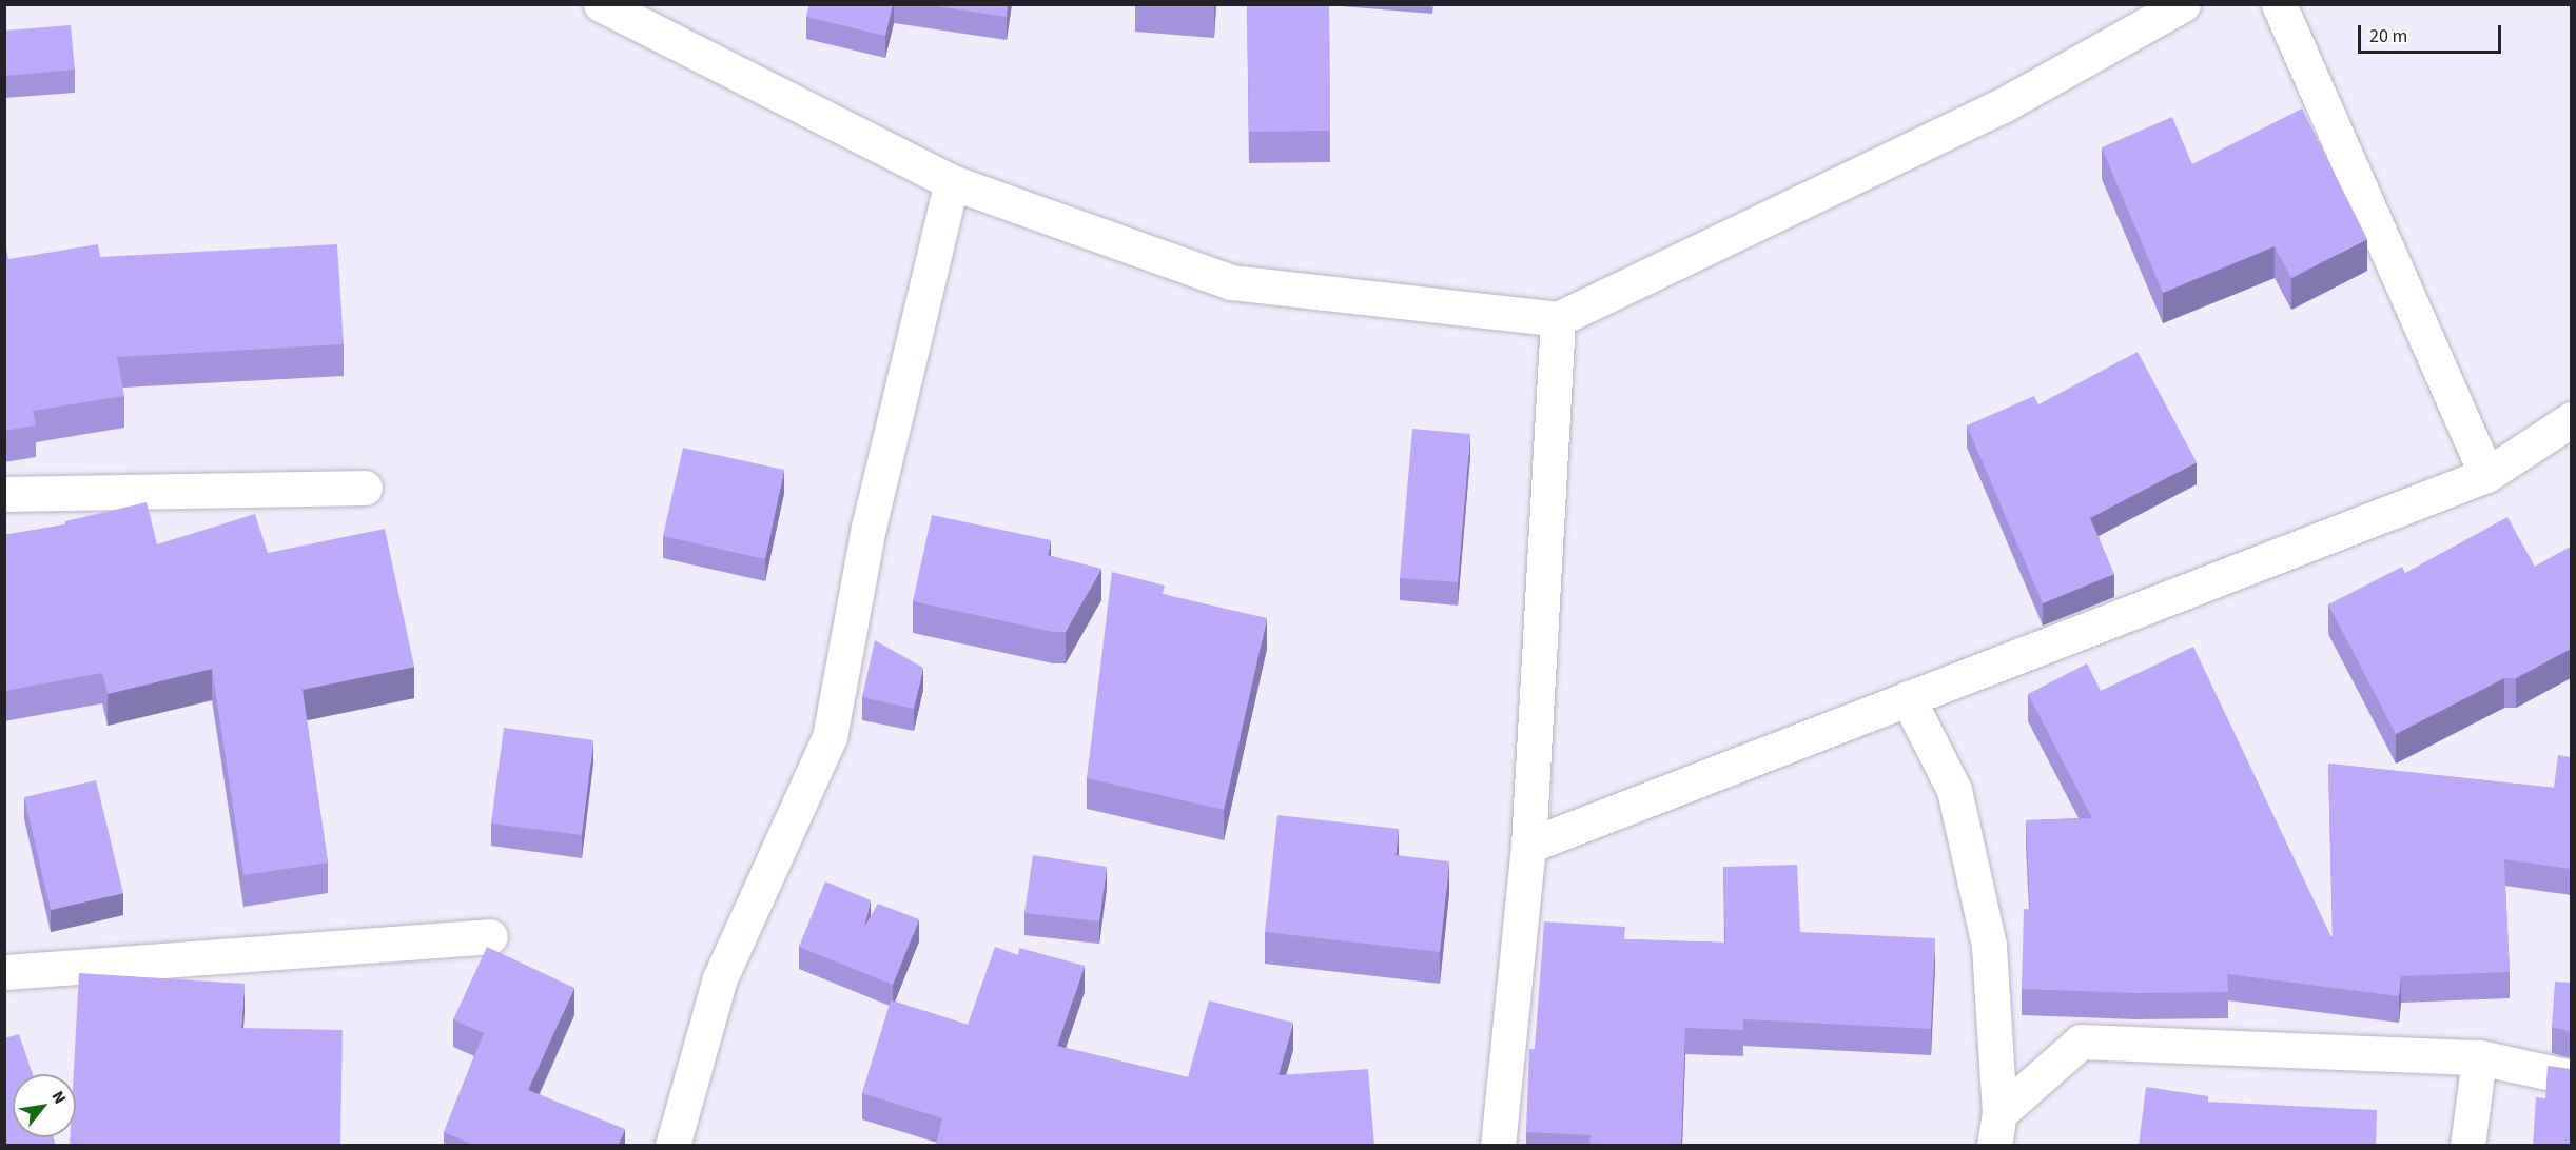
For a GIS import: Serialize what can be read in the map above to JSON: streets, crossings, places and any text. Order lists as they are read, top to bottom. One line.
{"scale_bar":"20 m","north":"top right"}
